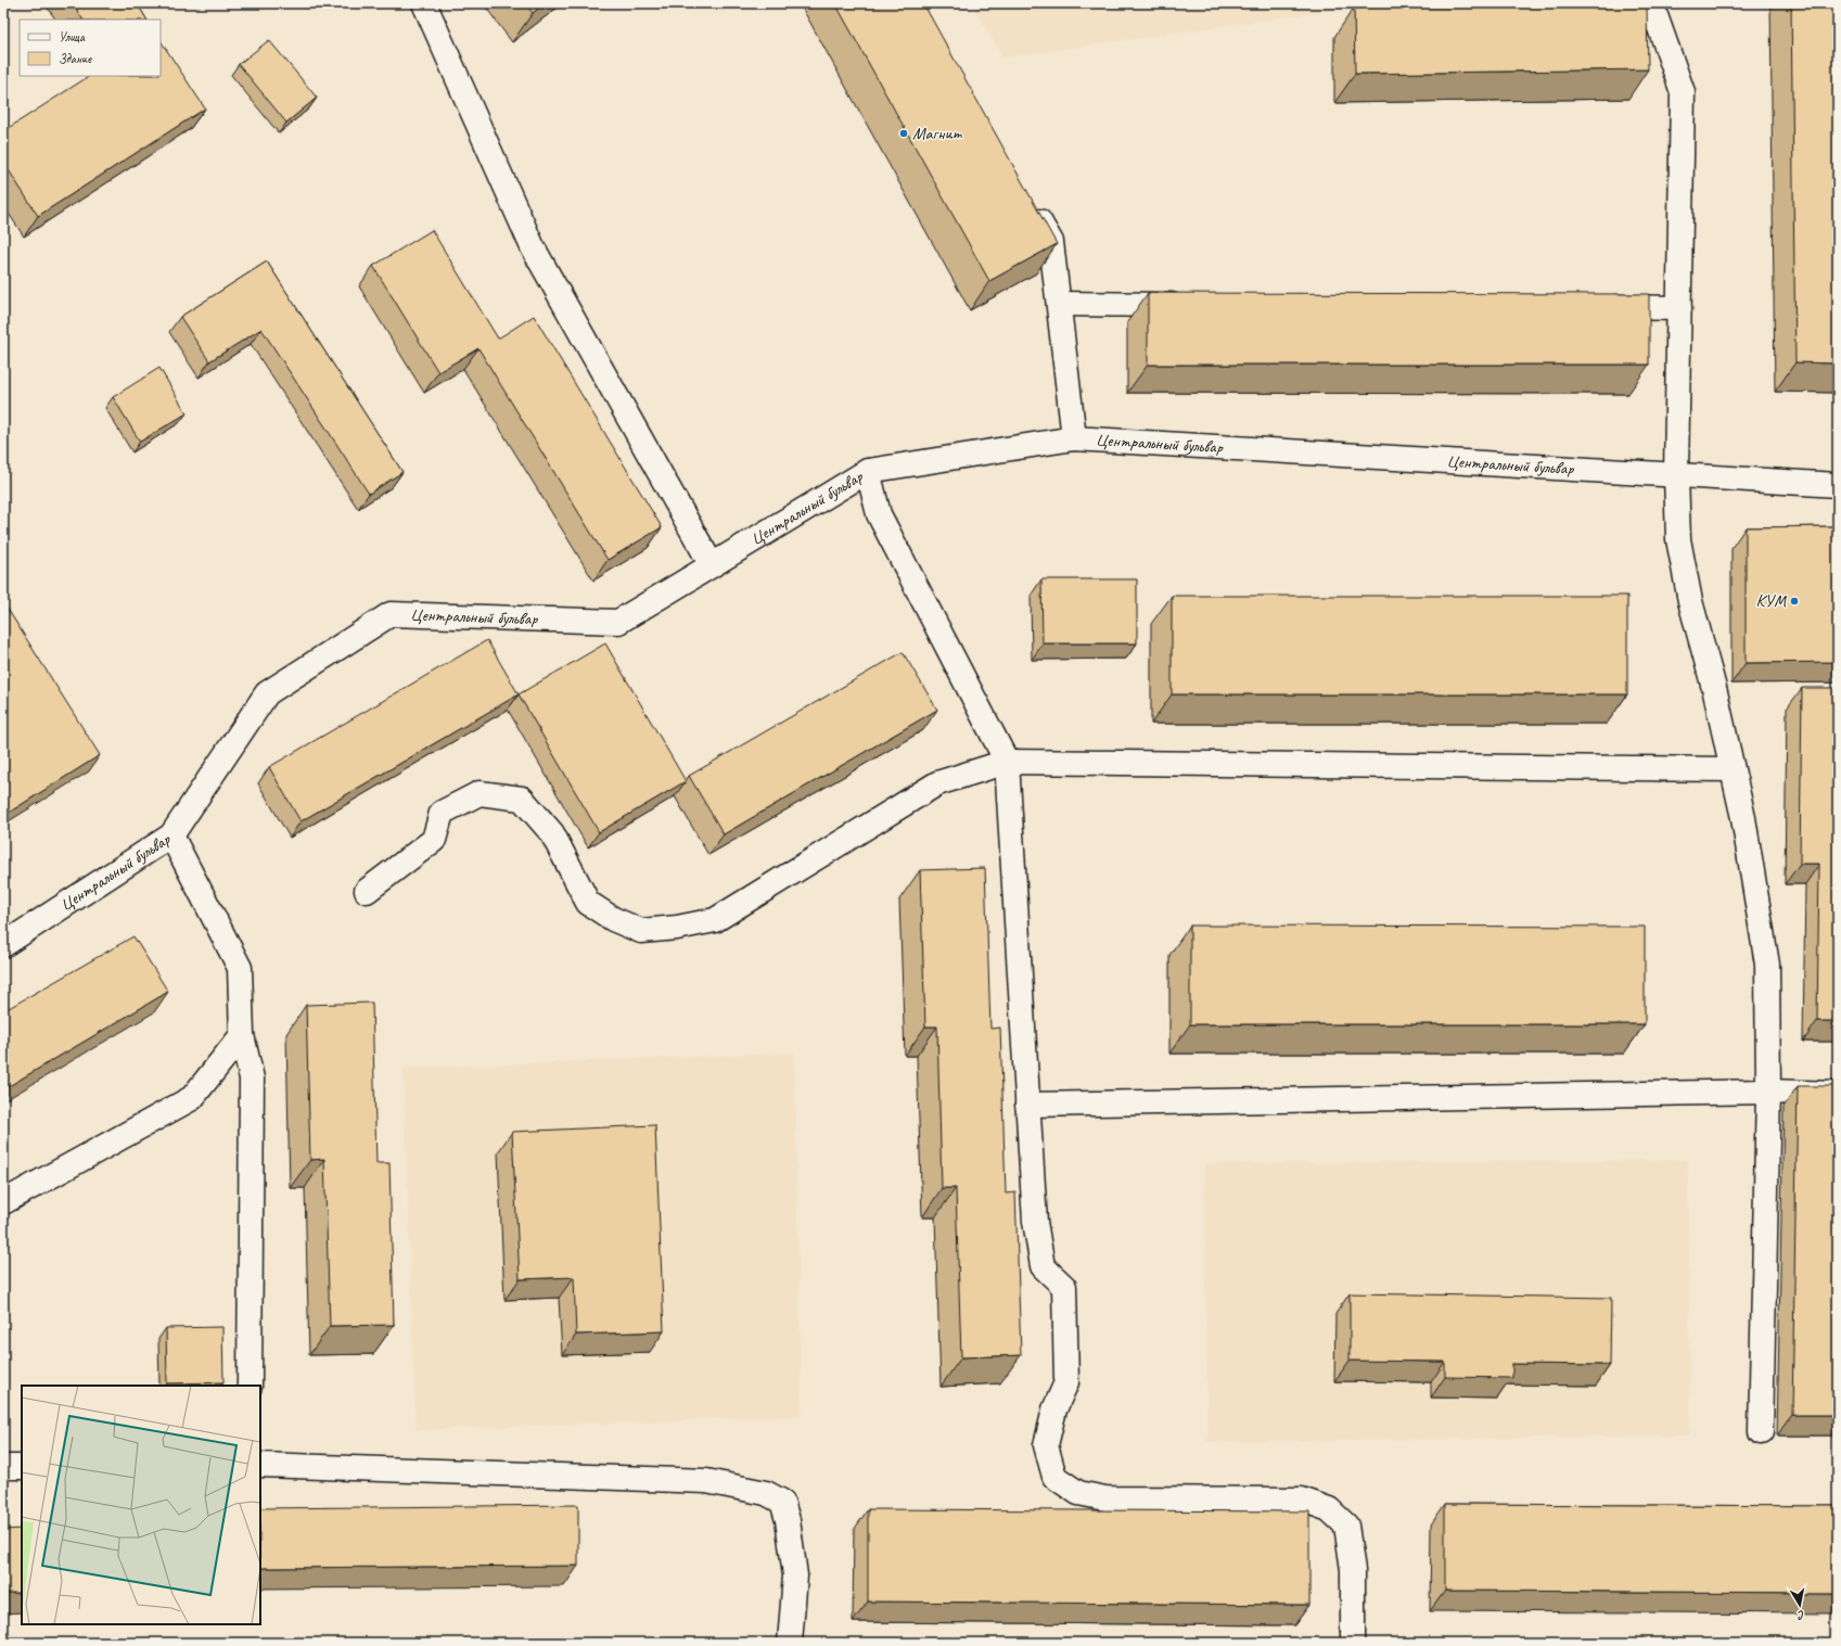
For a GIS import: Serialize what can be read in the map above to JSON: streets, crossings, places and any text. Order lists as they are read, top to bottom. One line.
{"streets":{"lane":["Центральный бульвар"]},"places":["Магнит","КУМ"],"legend":["Улица","Здание"],"north":"bottom"}
